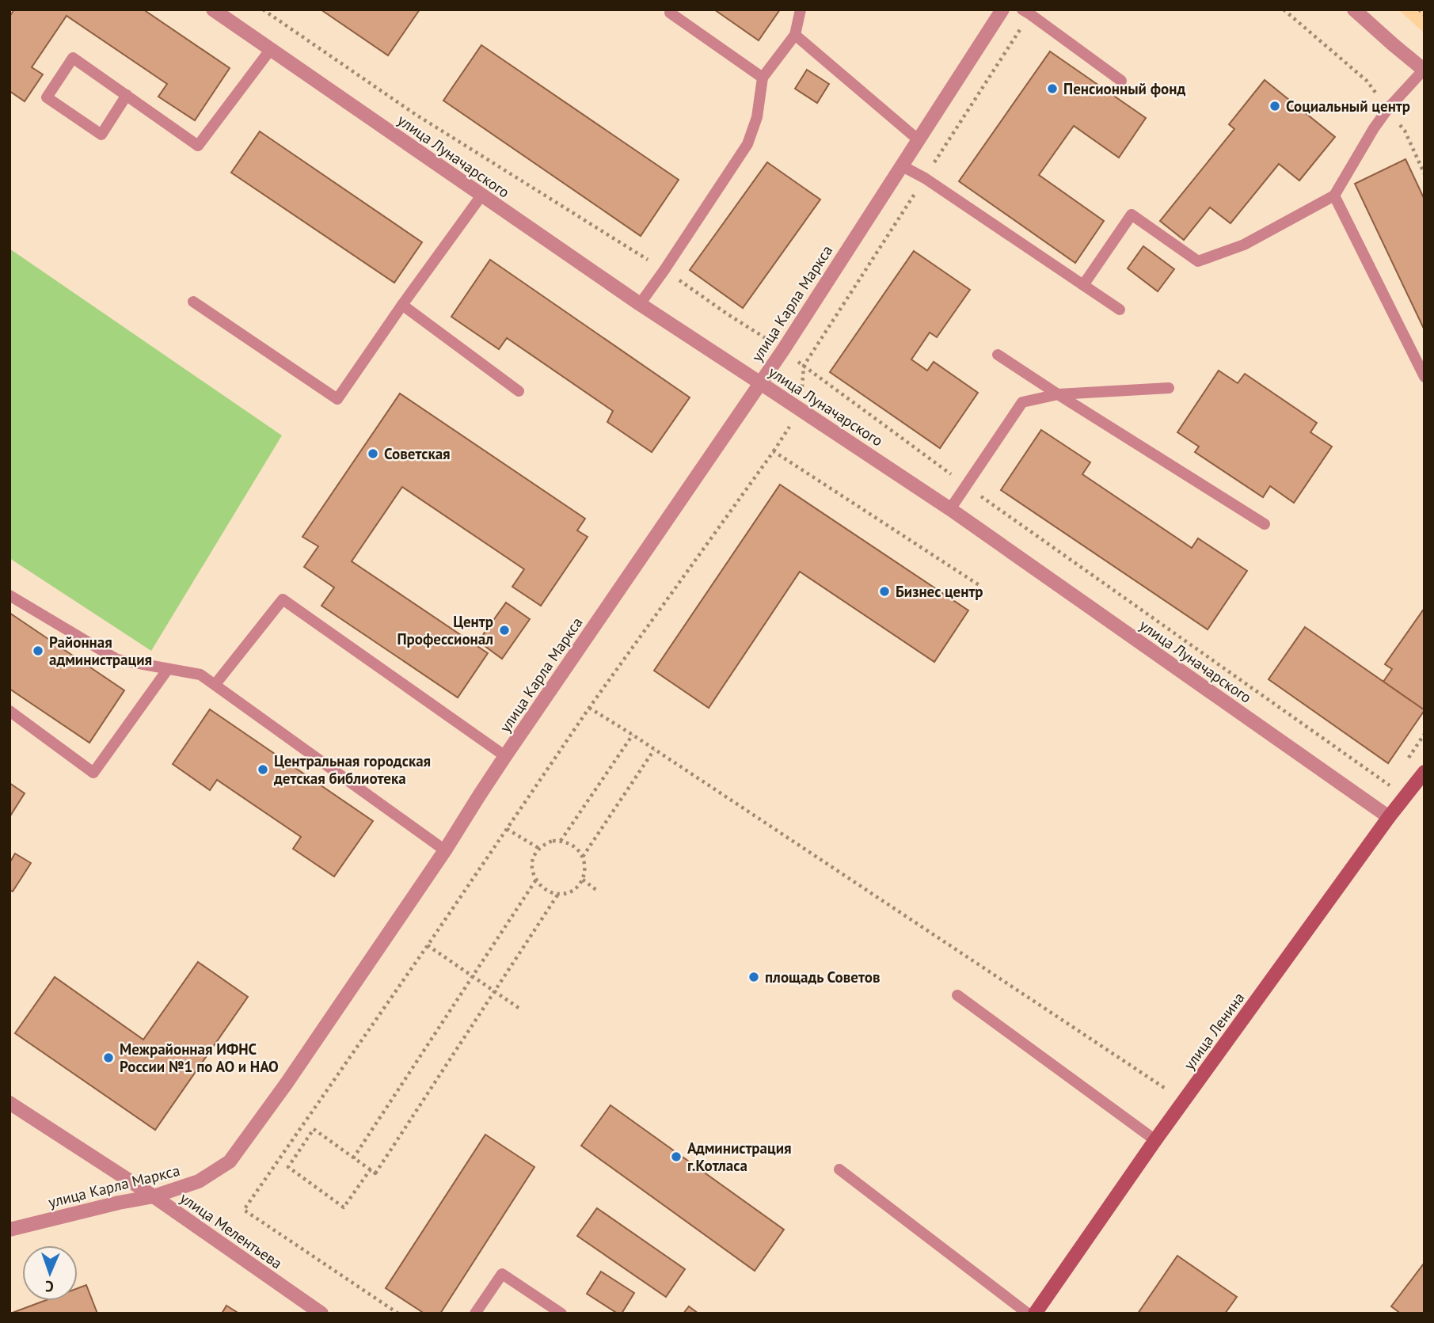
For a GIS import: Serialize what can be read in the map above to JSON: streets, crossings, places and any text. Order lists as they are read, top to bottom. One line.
{"streets":{"main road":["улица Ленина"],"street":["улица Луначарского","улица Карла Маркса","улица Мелентьева"]},"crossings":[["улица Луначарского","улица Карла Маркса"],["улица Луначарского","улица Ленина"],["улица Карла Маркса","улица Мелентьева"]],"places":["Пенсионный фонд","Социальный центр","Советская","Бизнес центр","Центр Профессионал","Районная администрация","Центральная городская детская библиотека","площадь Советов","Межрайонная ИФНС России №1 по АО и НАО","Администрация г.Котласа"],"north":"bottom"}
